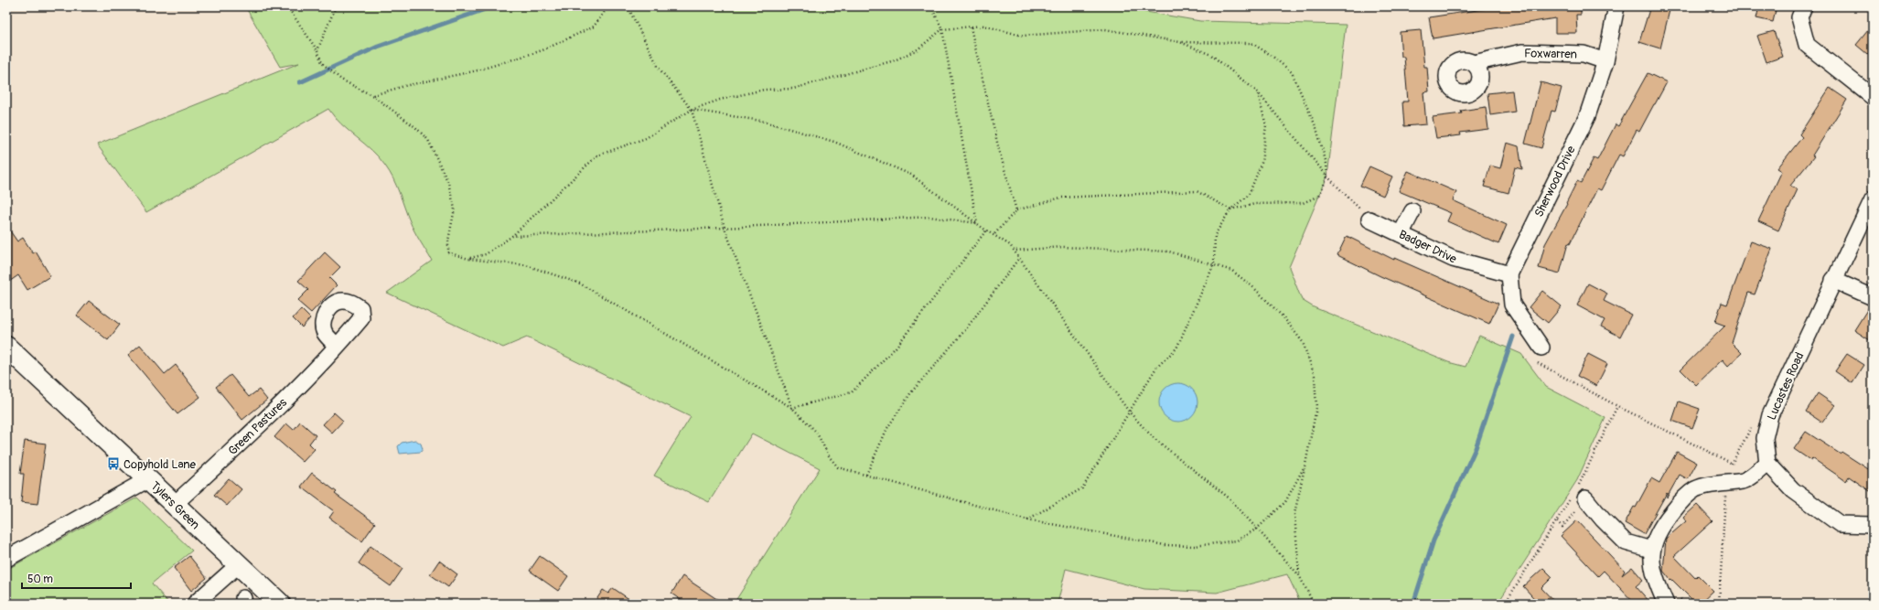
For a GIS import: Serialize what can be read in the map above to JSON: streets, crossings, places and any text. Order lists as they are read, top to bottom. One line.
{"streets":{"highway":["Tylers Green"],"street":["Foxwarren","Sherwood Drive","Badger Drive","Lucastes Road","Green Pastures"]},"crossings":[["Foxwarren","Sherwood Drive"],["Sherwood Drive","Badger Drive"],["Green Pastures","Tylers Green"]],"places":{"bus stop":["Copyhold Lane"]},"scale_bar":"50 m"}
